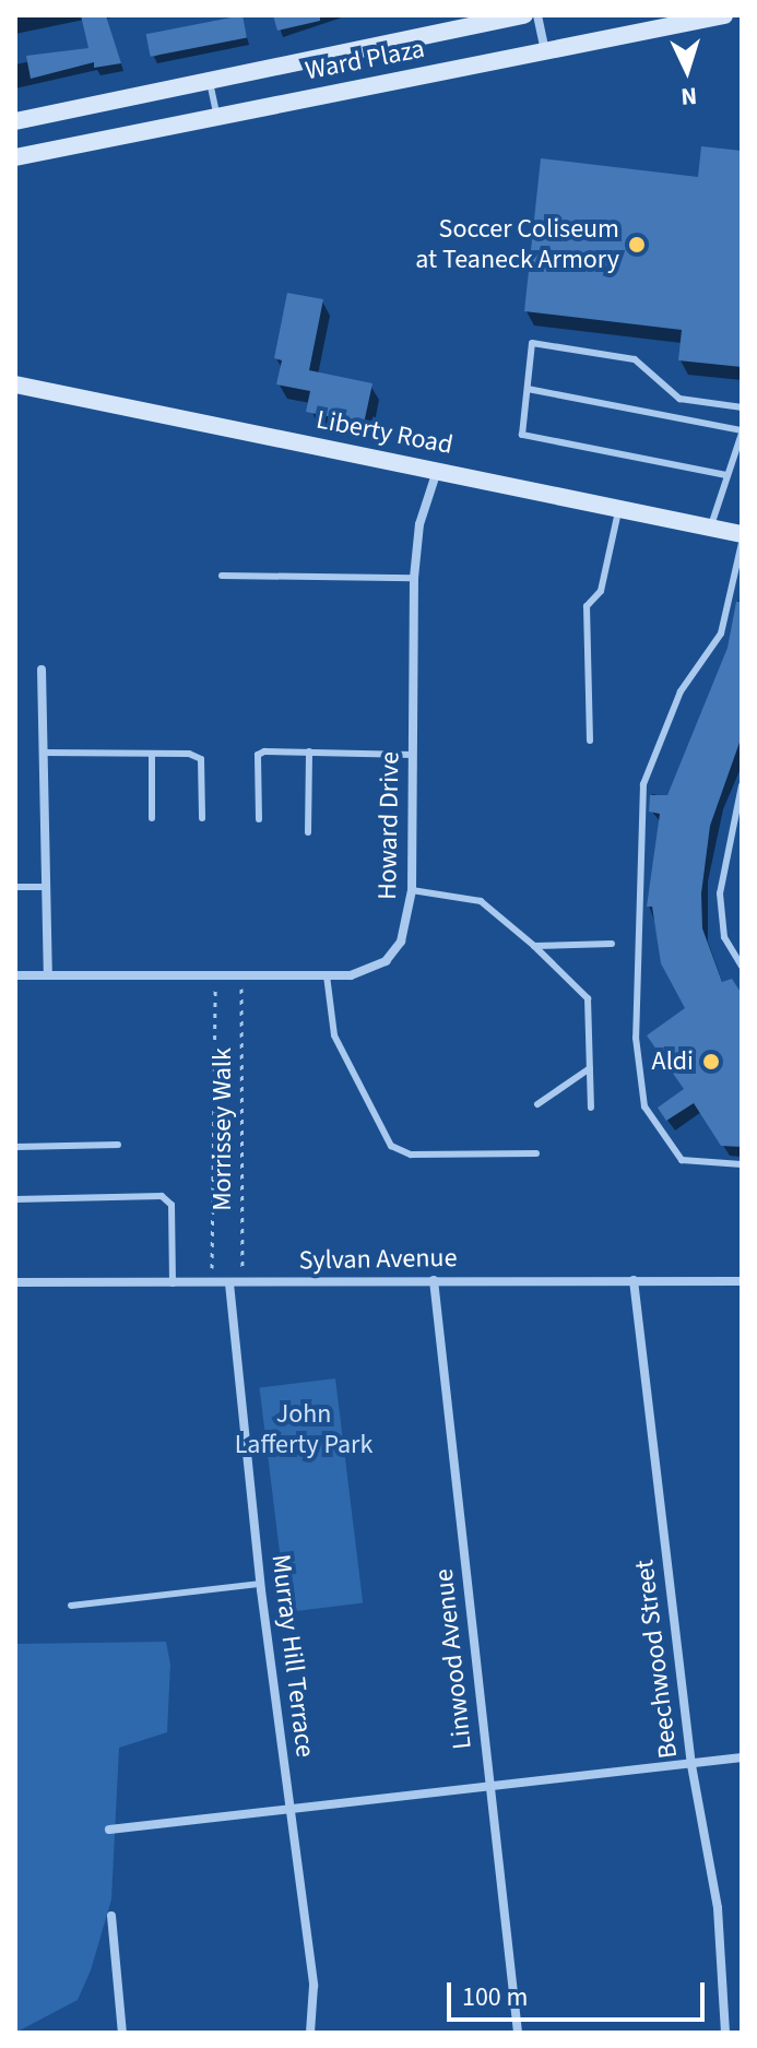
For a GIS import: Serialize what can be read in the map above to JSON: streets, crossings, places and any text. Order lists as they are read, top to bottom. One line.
{"streets":{"street":["Ward Plaza","Liberty Road","Howard Drive","Sylvan Avenue","Murray Hill Terrace","Linwood Avenue","Beechwood Street"],"path":["Morrissey Walk"]},"crossings":[["Liberty Road","Howard Drive"],["Howard Drive","Morrissey Walk"],["Morrissey Walk","Sylvan Avenue"],["Sylvan Avenue","Murray Hill Terrace"],["Sylvan Avenue","Linwood Avenue"],["Sylvan Avenue","Beechwood Street"]],"parks":["John Lafferty Park"],"places":["Soccer Coliseum at Teaneck Armory","Aldi"],"scale_bar":"100 m","north":"bottom"}
